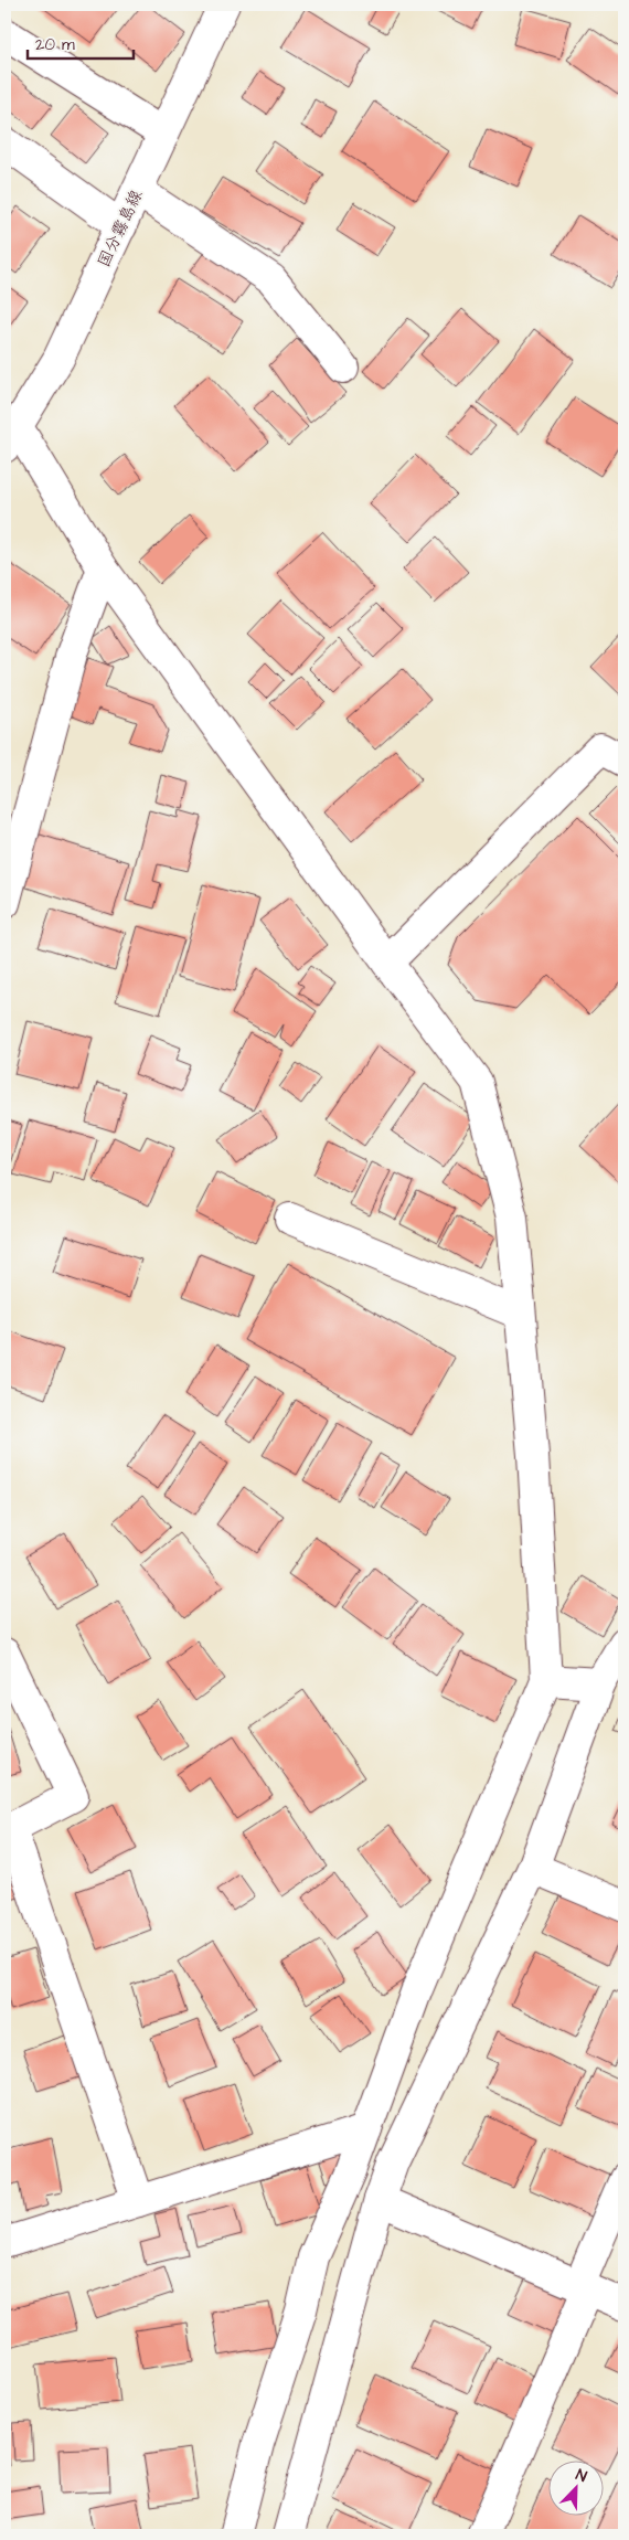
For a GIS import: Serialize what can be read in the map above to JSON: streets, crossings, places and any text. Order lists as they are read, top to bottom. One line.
{"streets":{"street":["国分霧島線"]},"scale_bar":"20 m","north":"top right"}
